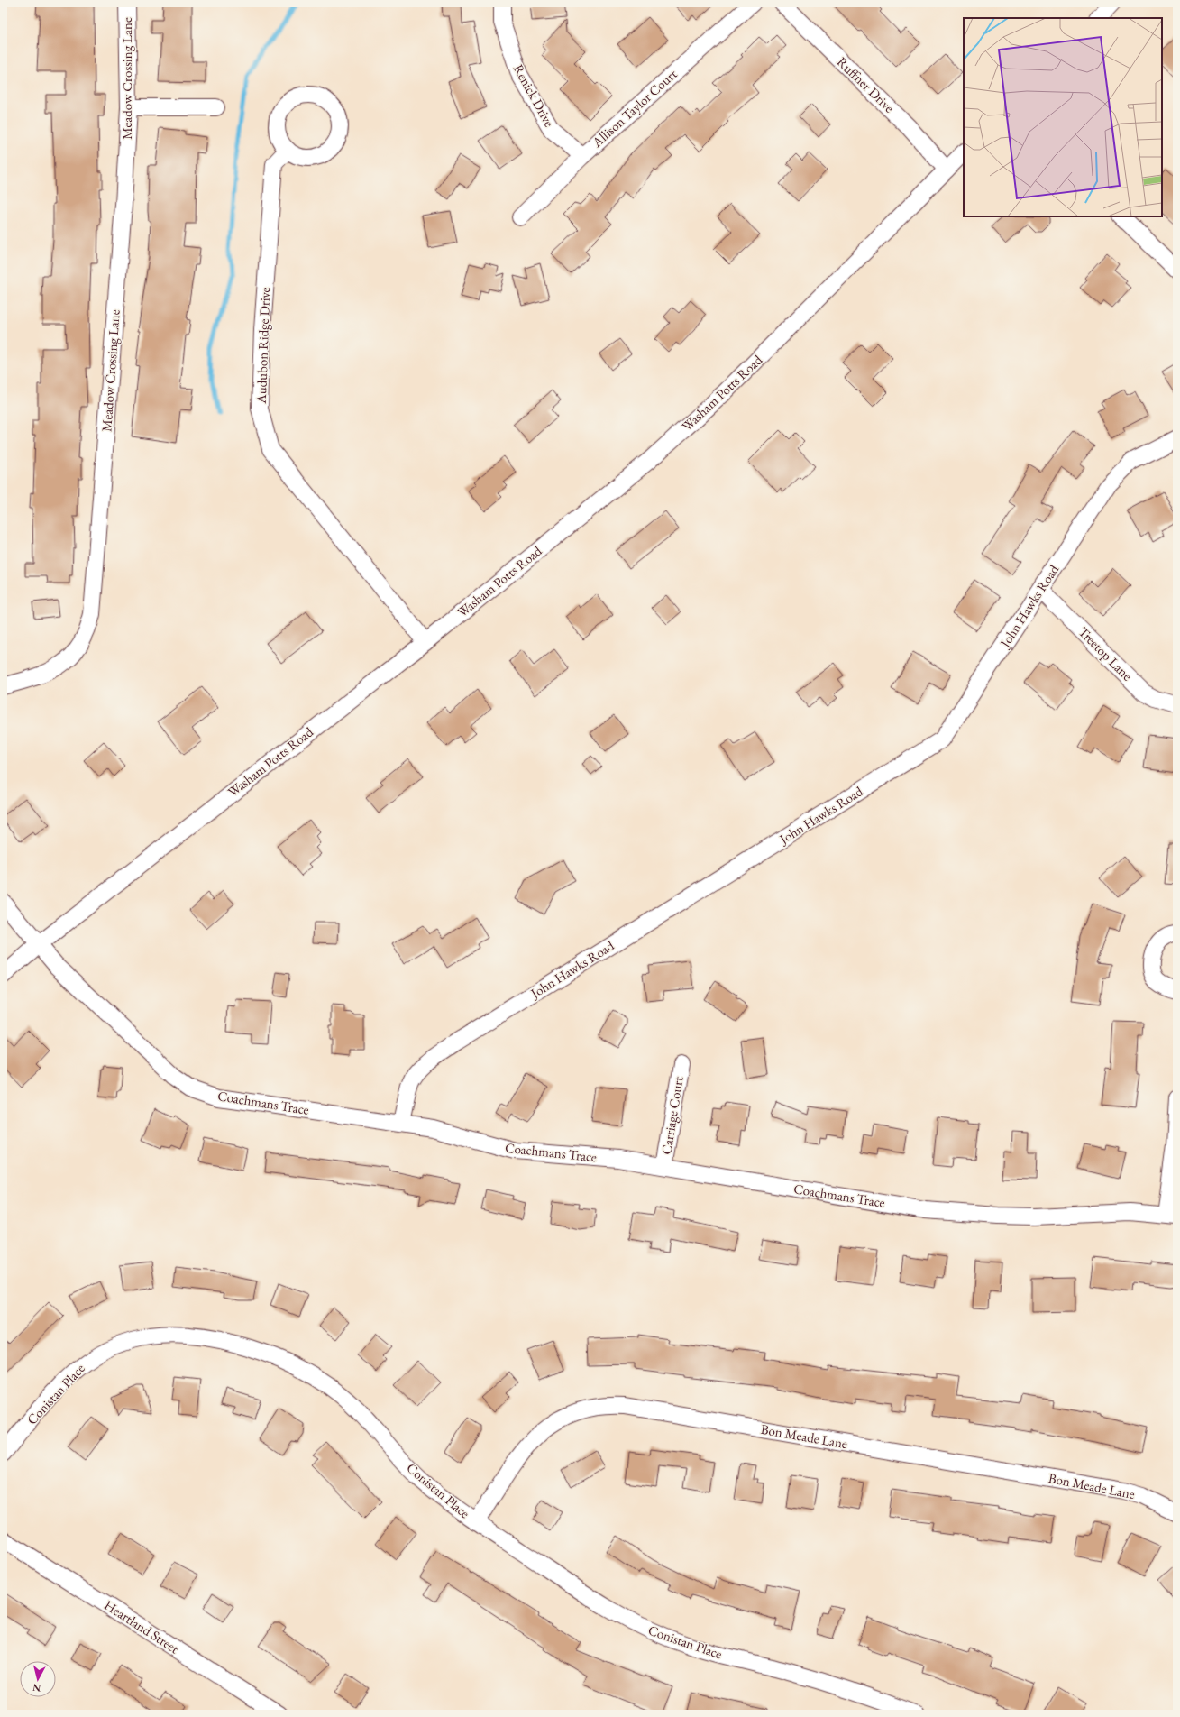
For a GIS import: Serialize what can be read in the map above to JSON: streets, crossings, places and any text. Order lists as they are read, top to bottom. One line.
{"streets":{"street":["Meadow Crossing Lane","Ruffner Drive","Renick Drive","Allison Taylor Court","Audubon Ridge Drive","Washam Potts Road","John Hawks Road","Treetop Lane","Coachmans Trace","Carriage Court","Conistan Place","Bon Meade Lane","Heartland Street"]},"crossings":[["Ruffner Drive","Washam Potts Road"],["Renick Drive","Allison Taylor Court"],["Audubon Ridge Drive","Washam Potts Road"],["Washam Potts Road","Coachmans Trace"],["John Hawks Road","Treetop Lane"],["John Hawks Road","Coachmans Trace"],["Coachmans Trace","Carriage Court"],["Conistan Place","Bon Meade Lane"]],"north":"bottom"}
